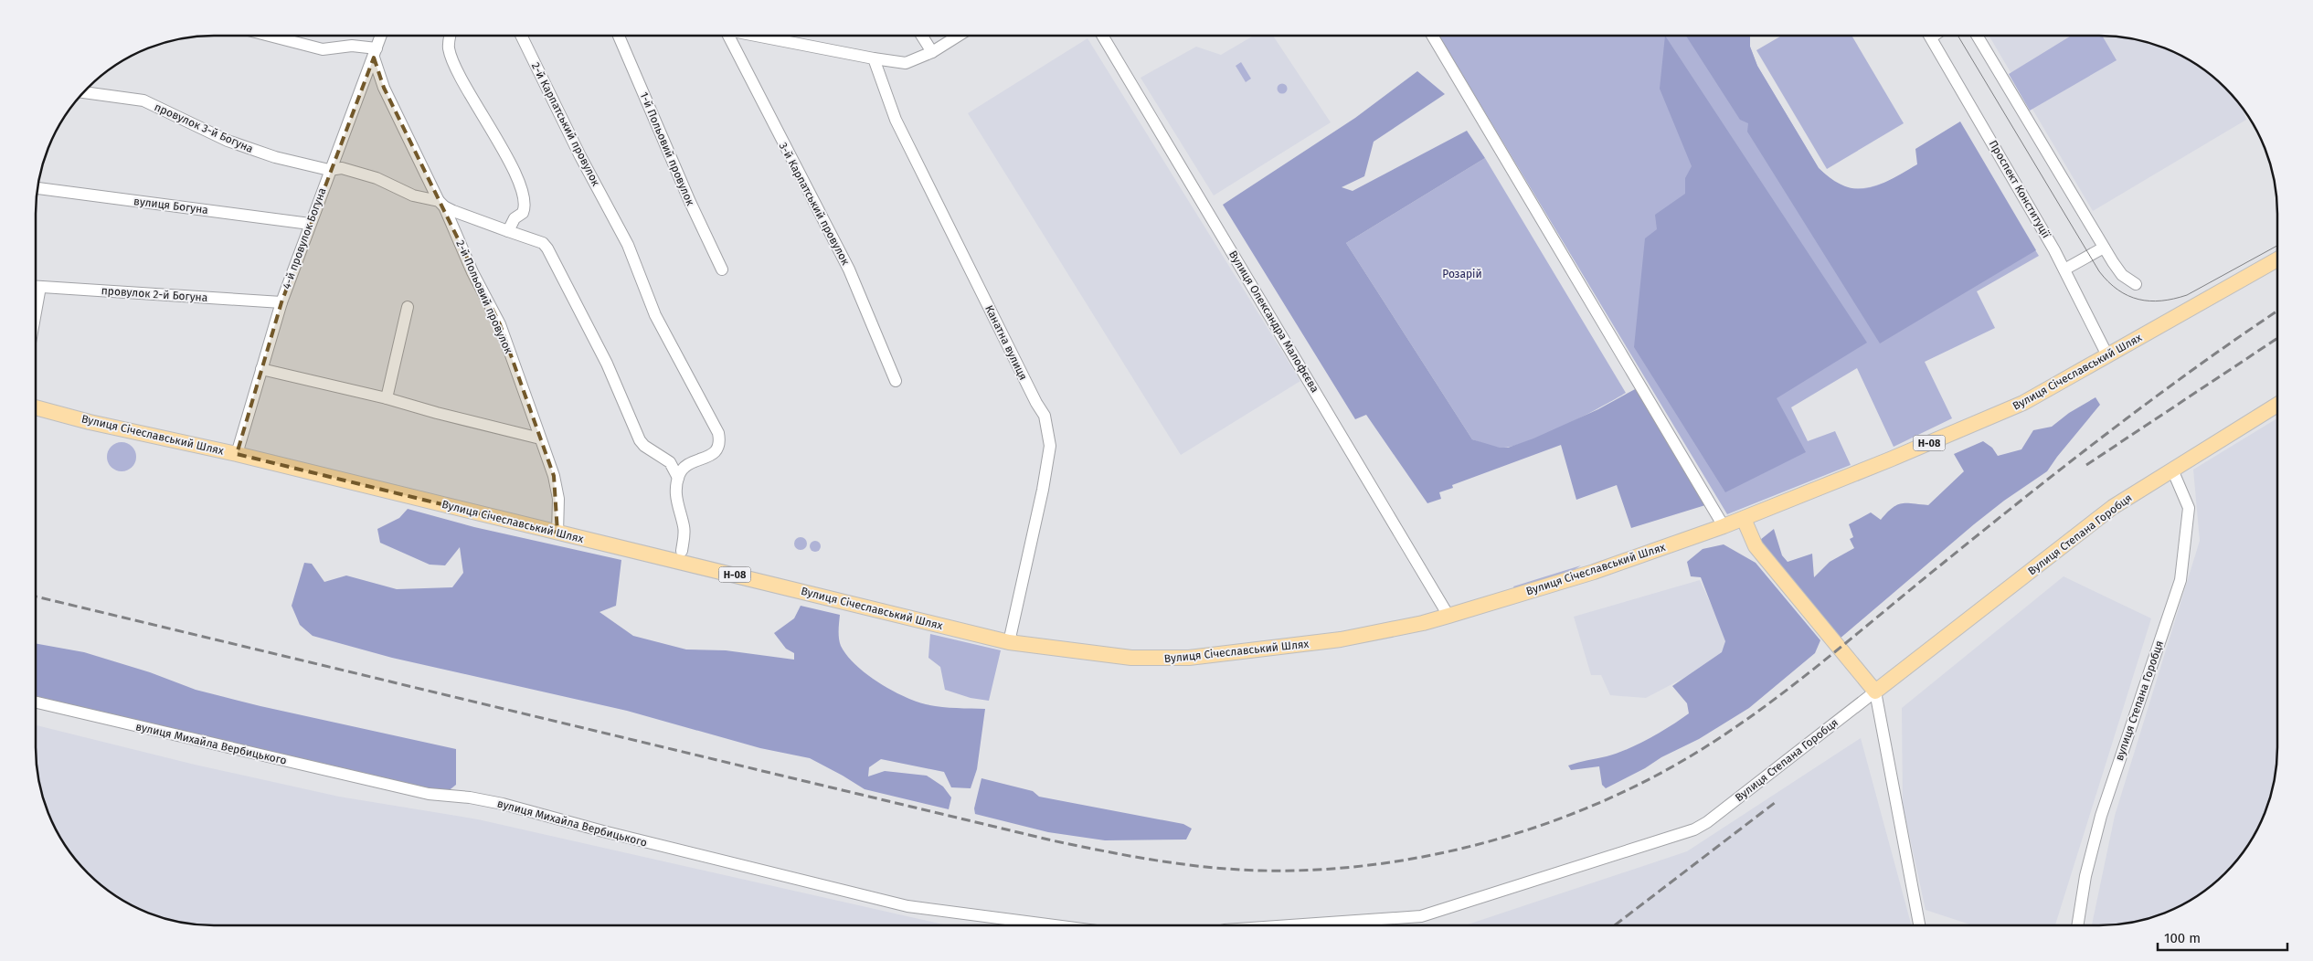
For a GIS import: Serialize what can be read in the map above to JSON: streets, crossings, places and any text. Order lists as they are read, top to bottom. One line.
{"streets":{"main road":["Вулиця Січеславський Шлях","Н-08","Вулиця Степана Горобця"],"street":["2-й Карпатський провулок","провулок 3-й Богуна","1-й Польовий провулок","Проспект Конституції","3-й Карпатський провулок","вулиця Богуна","4-й провулок Богуна","провулок 2-й Богуна","2-й Польовий провулок","Вулиця Олександра Малофєєва","Канатна вулиця","вулиця Степана Горобця","вулиця Михайла Вербицького"]},"crossings":[["2-й Карпатський провулок","провулок 3-й Богуна"],["провулок 3-й Богуна","4-й провулок Богуна"],["провулок 3-й Богуна","2-й Польовий провулок"],["Проспект Конституції","Вулиця Січеславський Шлях"],["вулиця Богуна","4-й провулок Богуна"],["4-й провулок Богуна","провулок 2-й Богуна"],["4-й провулок Богуна","2-й Польовий провулок"],["4-й провулок Богуна","Вулиця Січеславський Шлях"],["2-й Польовий провулок","Вулиця Січеславський Шлях"],["Вулиця Олександра Малофєєва","Вулиця Січеславський Шлях"],["Канатна вулиця","Вулиця Січеславський Шлях"],["Вулиця Степана Горобця","вулиця Степана Горобця"]],"parks":["Розарій"],"scale_bar":"100 m"}
